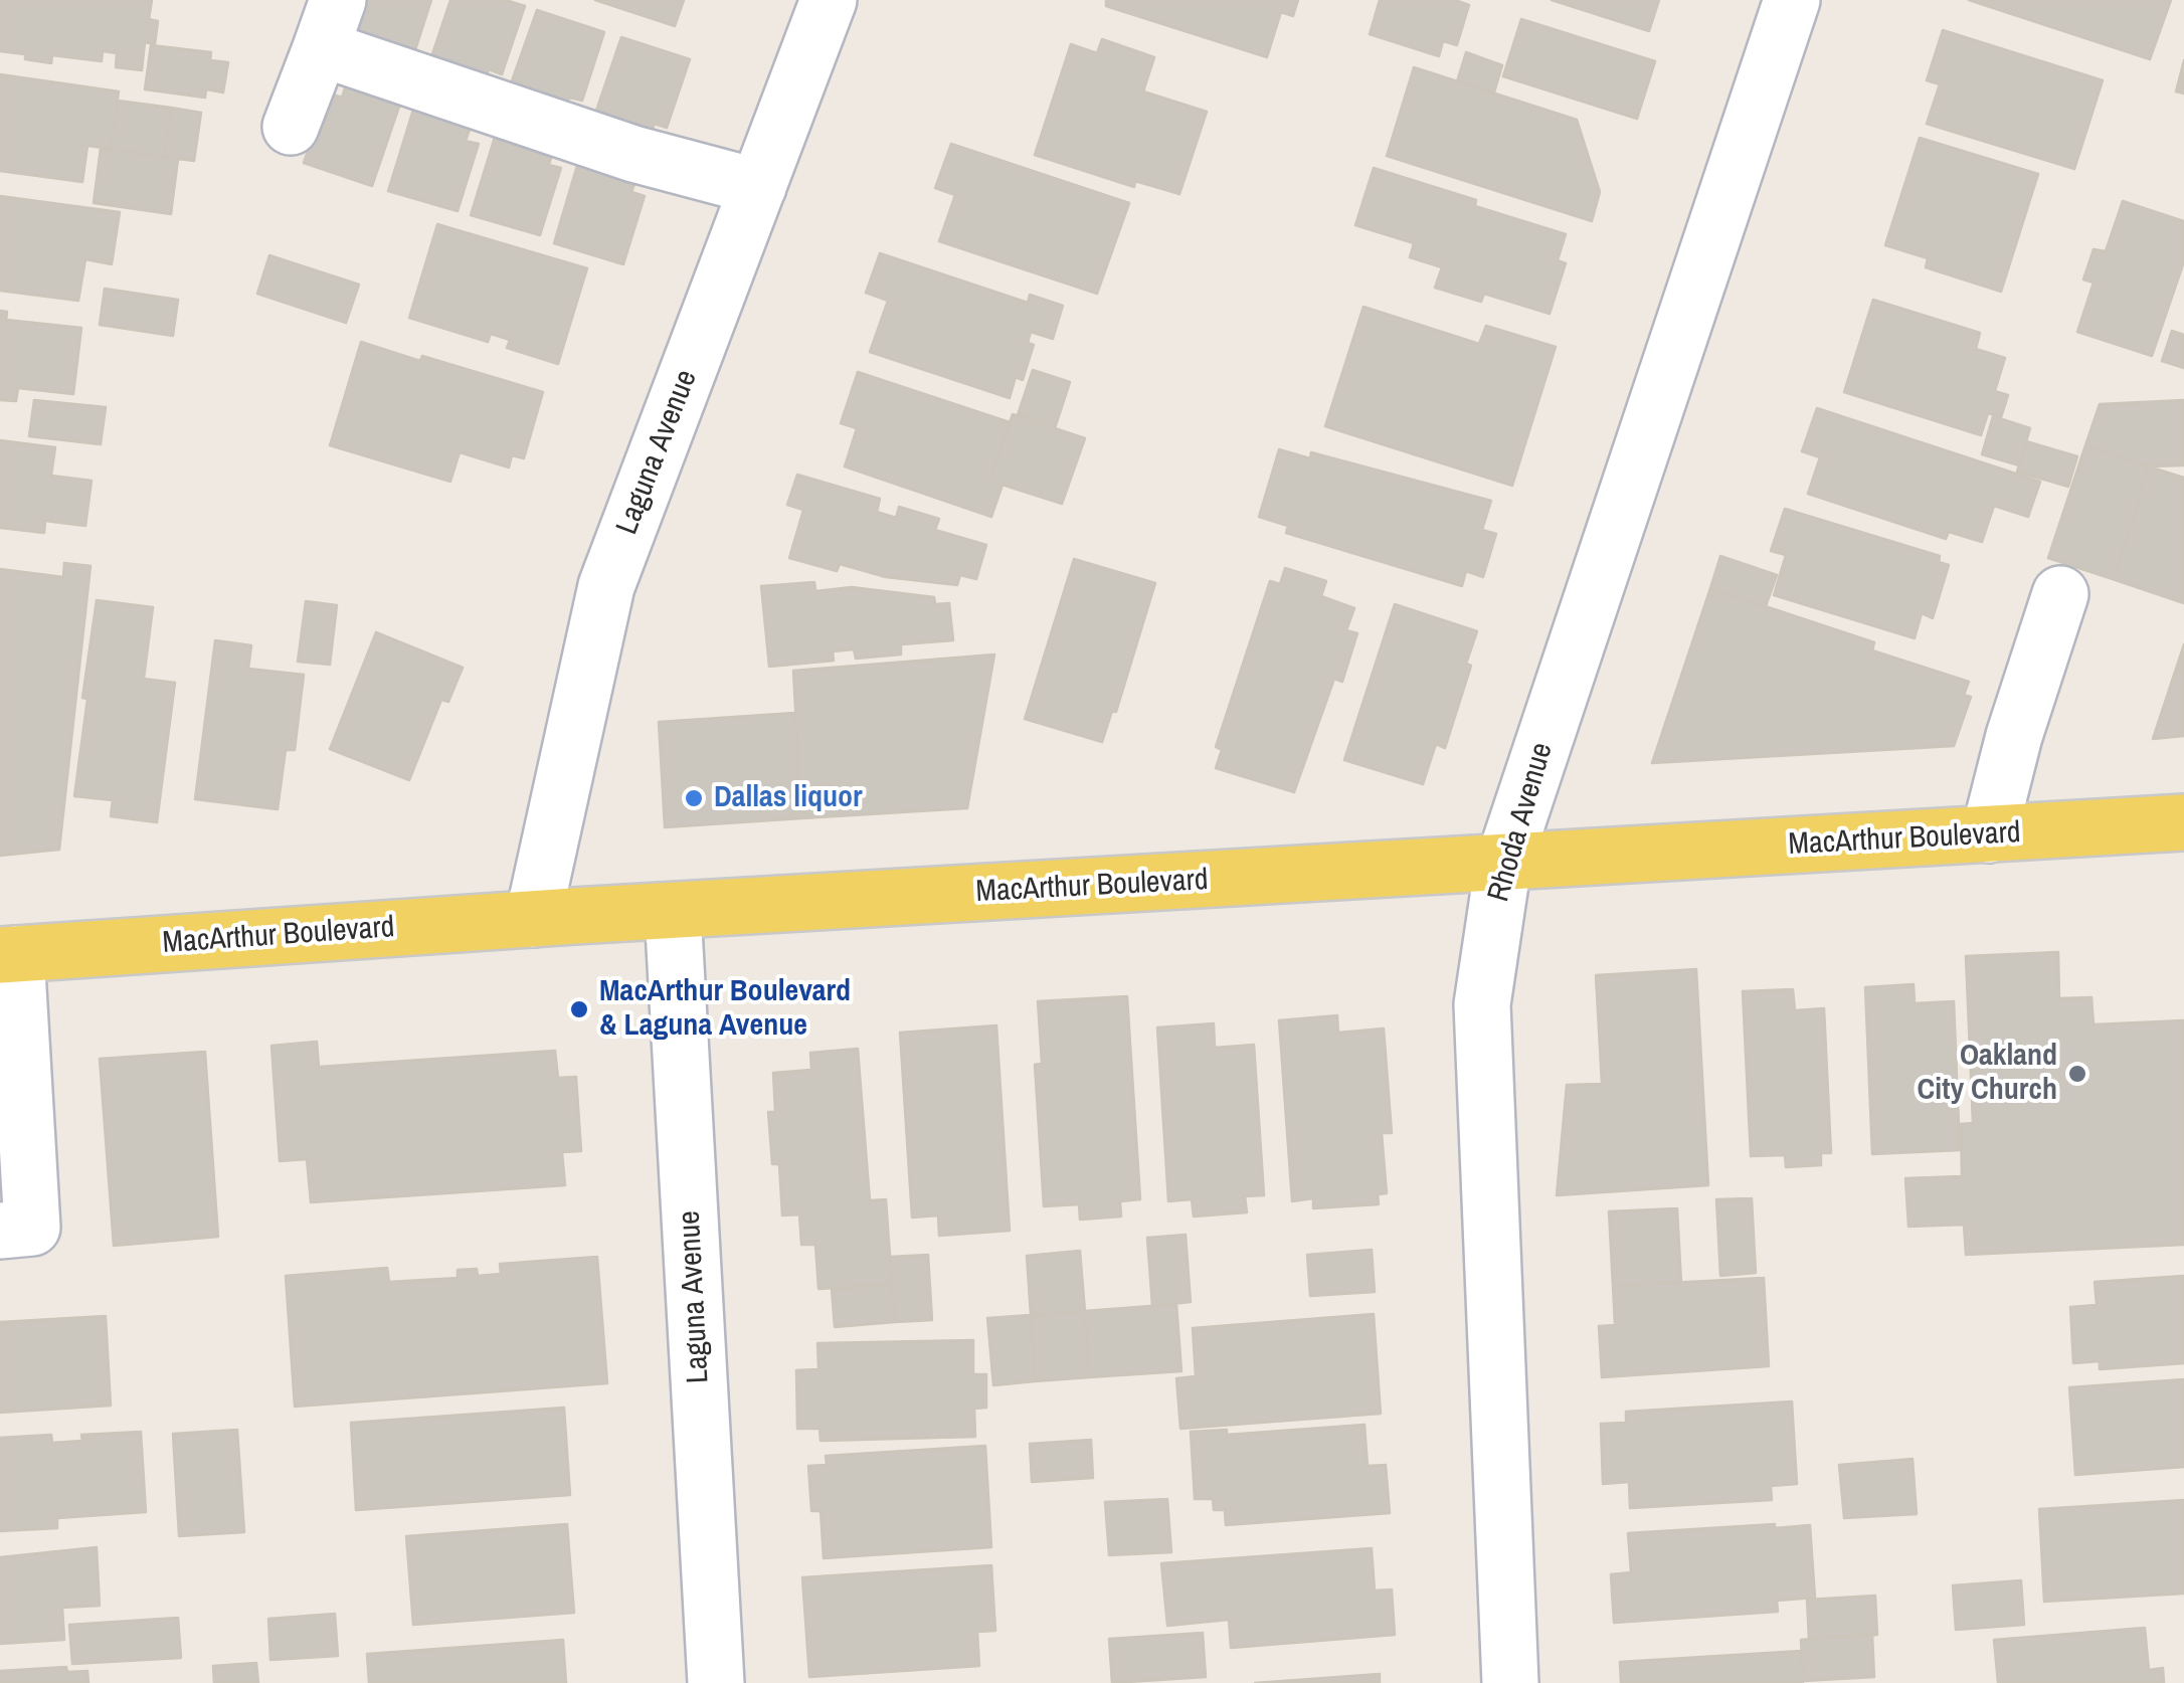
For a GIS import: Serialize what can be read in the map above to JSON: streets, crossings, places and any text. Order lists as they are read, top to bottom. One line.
{"streets":{"main road":["MacArthur Boulevard"],"street":["Laguna Avenue","Rhoda Avenue"]},"crossings":[["Laguna Avenue","MacArthur Boulevard"],["Rhoda Avenue","MacArthur Boulevard"]],"places":["Dallas liquor","MacArthur Boulevard & Laguna Avenue","Oakland City Church"]}
